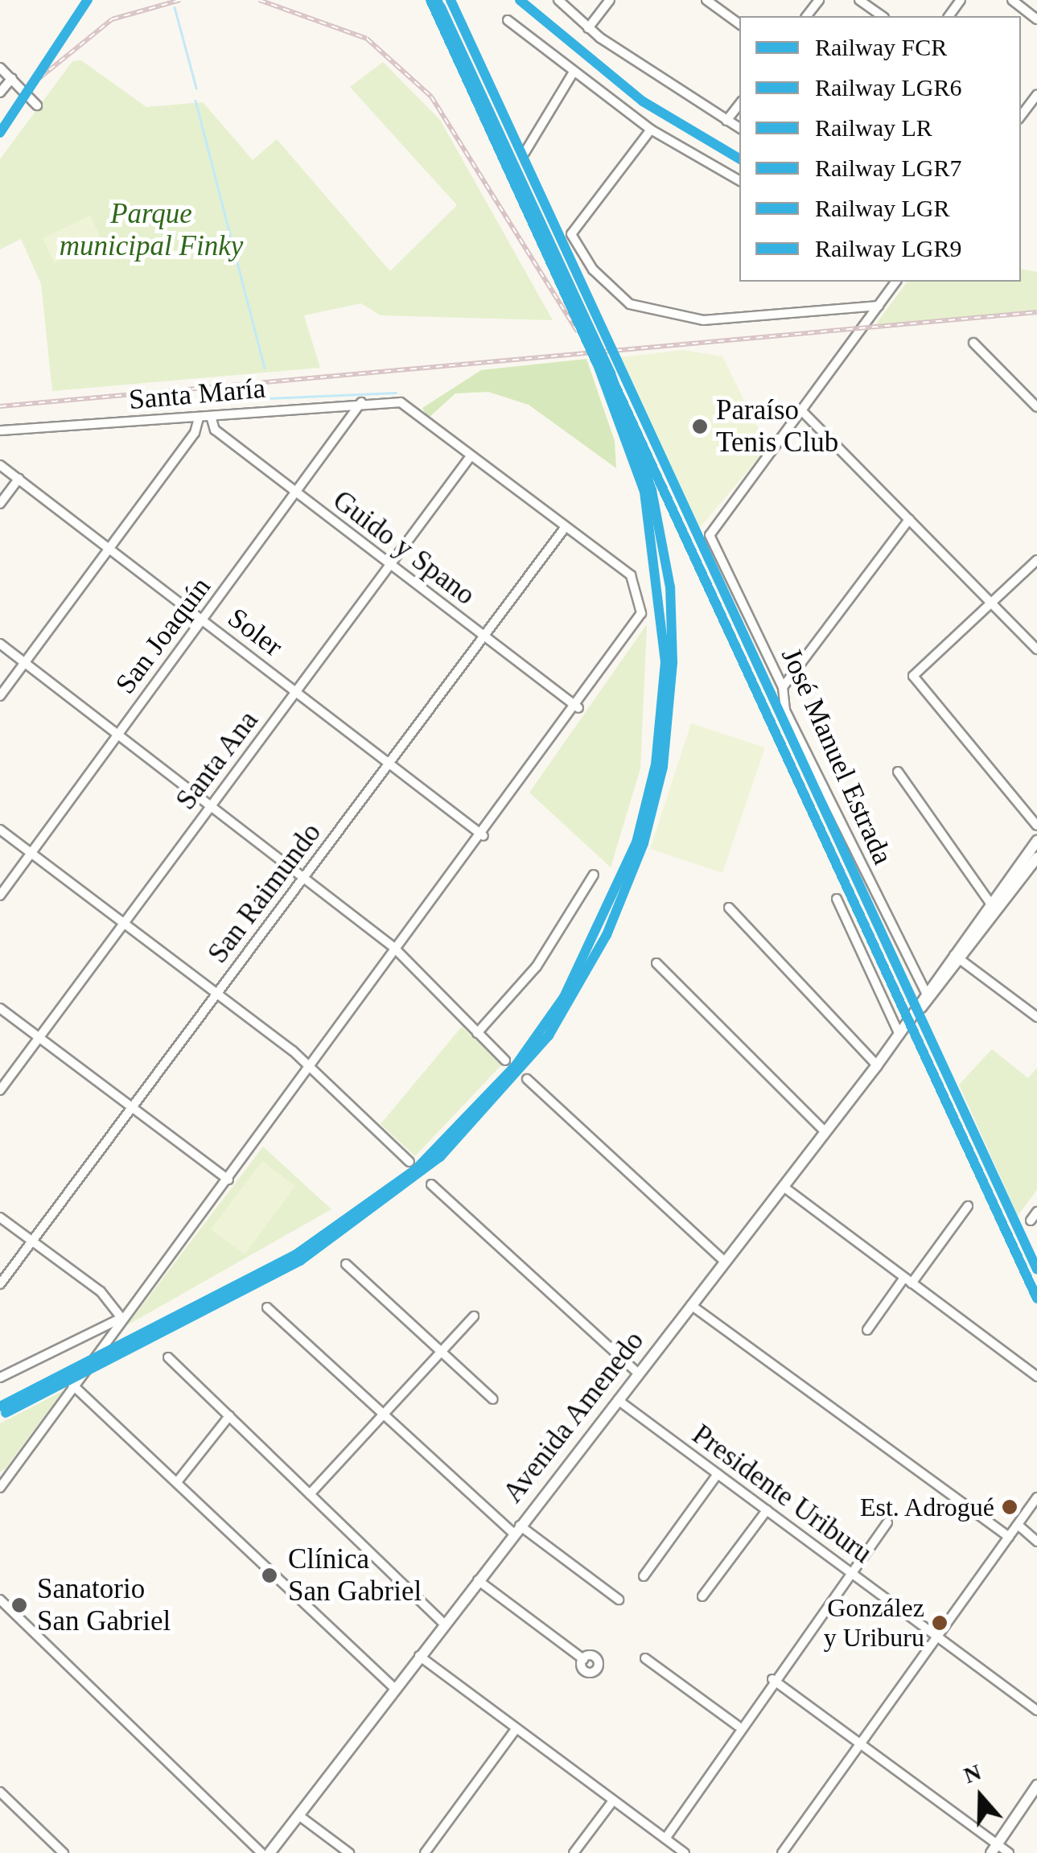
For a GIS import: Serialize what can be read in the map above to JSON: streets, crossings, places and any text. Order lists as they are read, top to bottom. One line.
{"streets":{"street":["Santa María","Guido y Spano","Soler","San Joaquín","José Manuel Estrada","Santa Ana","San Raimundo","Avenida Amenedo","Presidente Uriburu"]},"crossings":[["Santa María","Guido y Spano"],["Santa María","San Joaquín"],["Santa María","Santa Ana"],["Guido y Spano","San Joaquín"],["Guido y Spano","Santa Ana"],["Guido y Spano","San Raimundo"],["Soler","San Joaquín"],["Soler","Santa Ana"],["Soler","San Raimundo"],["José Manuel Estrada","Avenida Amenedo"],["Avenida Amenedo","Presidente Uriburu"]],"parks":["Parque municipal Finky"],"places":["Paraíso Tenis Club","Est. Adrogué","Clínica San Gabriel","Sanatorio San Gabriel","González y Uriburu"],"lines":["rail line FCR","rail line LGR6","rail line LGR7","rail line LGR","rail line LGR9","rail line LR"],"legend":["Railway FCR","Railway LGR6","Railway LR","Railway LGR7","Railway LGR","Railway LGR9"],"north":"top"}
